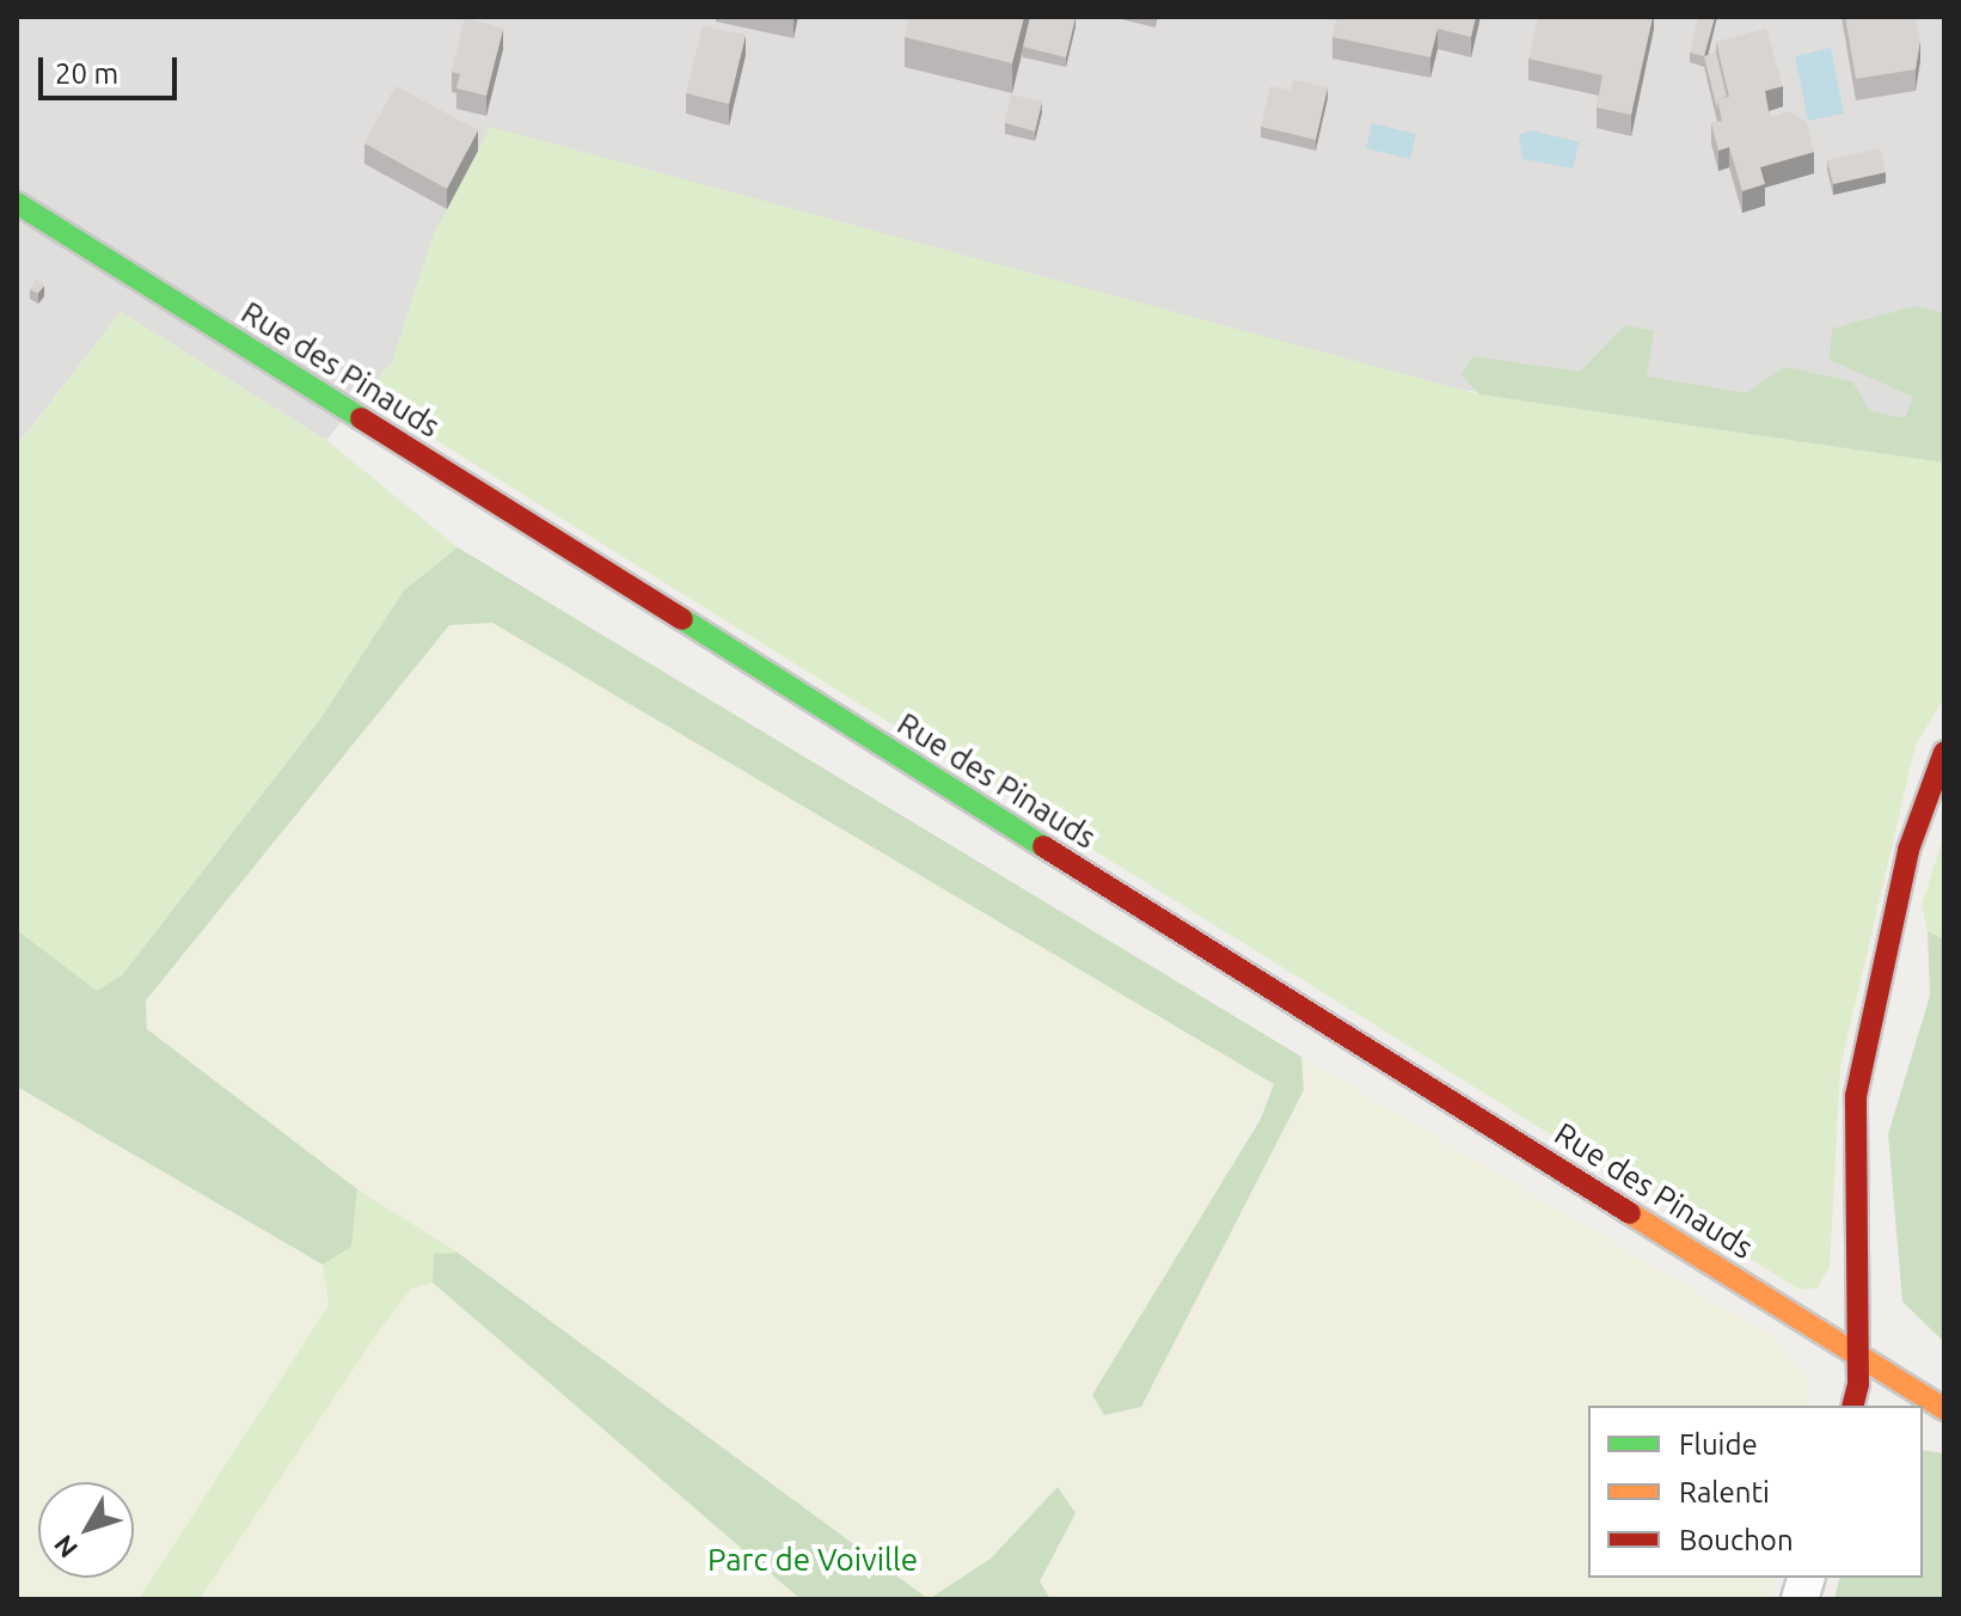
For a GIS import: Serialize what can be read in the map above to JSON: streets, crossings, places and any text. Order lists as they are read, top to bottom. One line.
{"streets":{"street":["Rue des Pinauds"]},"parks":["Parc de Voiville"],"legend":["Fluide","Ralenti","Bouchon"],"scale_bar":"20 m","north":"bottom left"}
